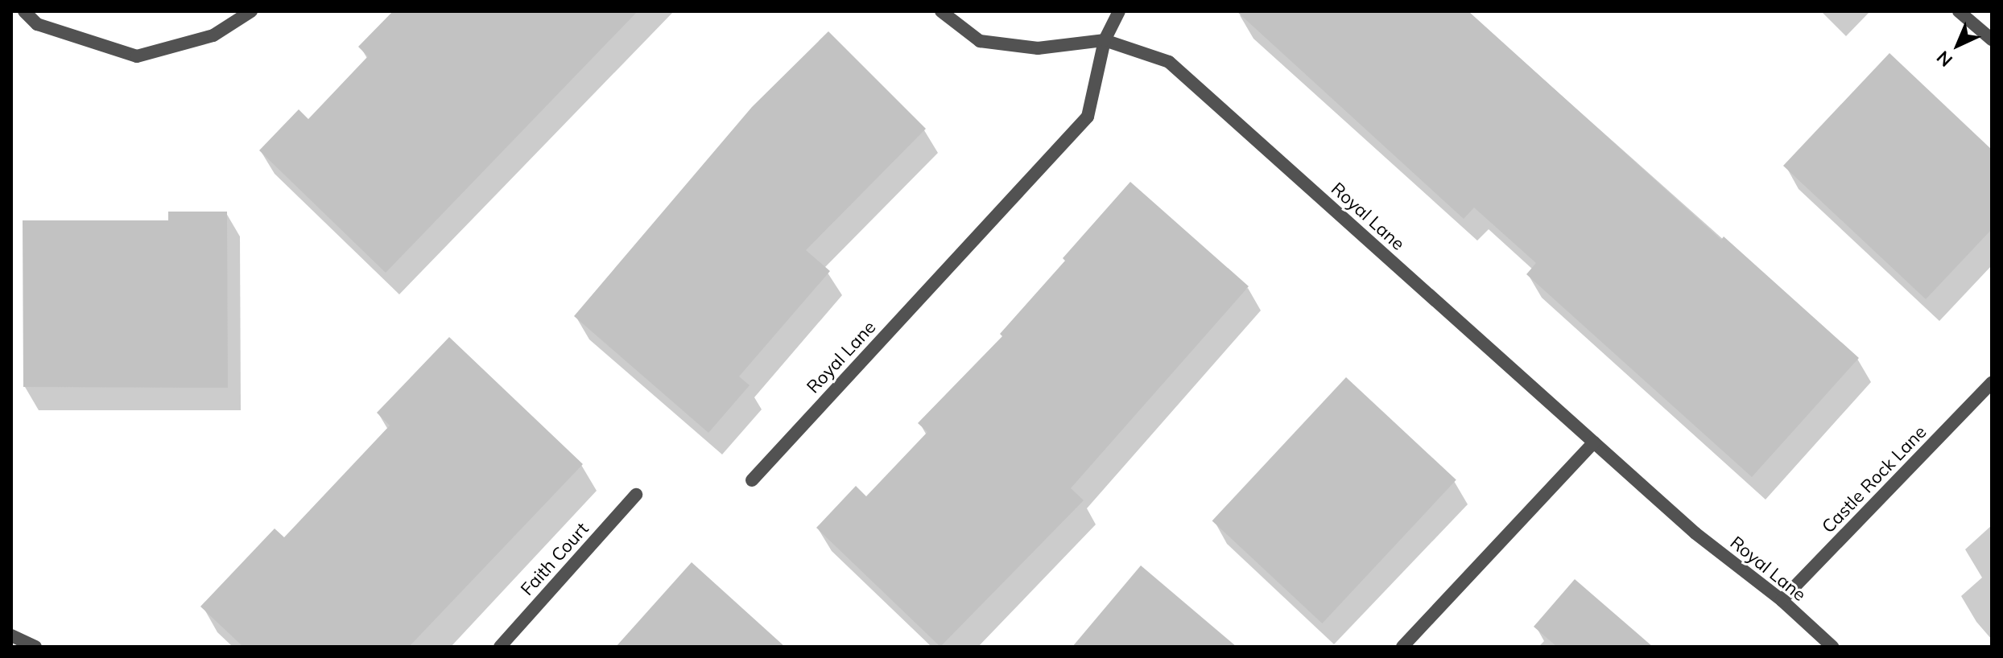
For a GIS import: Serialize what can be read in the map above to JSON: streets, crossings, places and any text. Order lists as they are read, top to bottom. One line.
{"streets":{"street":["Royal Lane","Castle Rock Lane","Faith Court"]},"crossings":[["Royal Lane","Castle Rock Lane"]],"north":"bottom left"}
